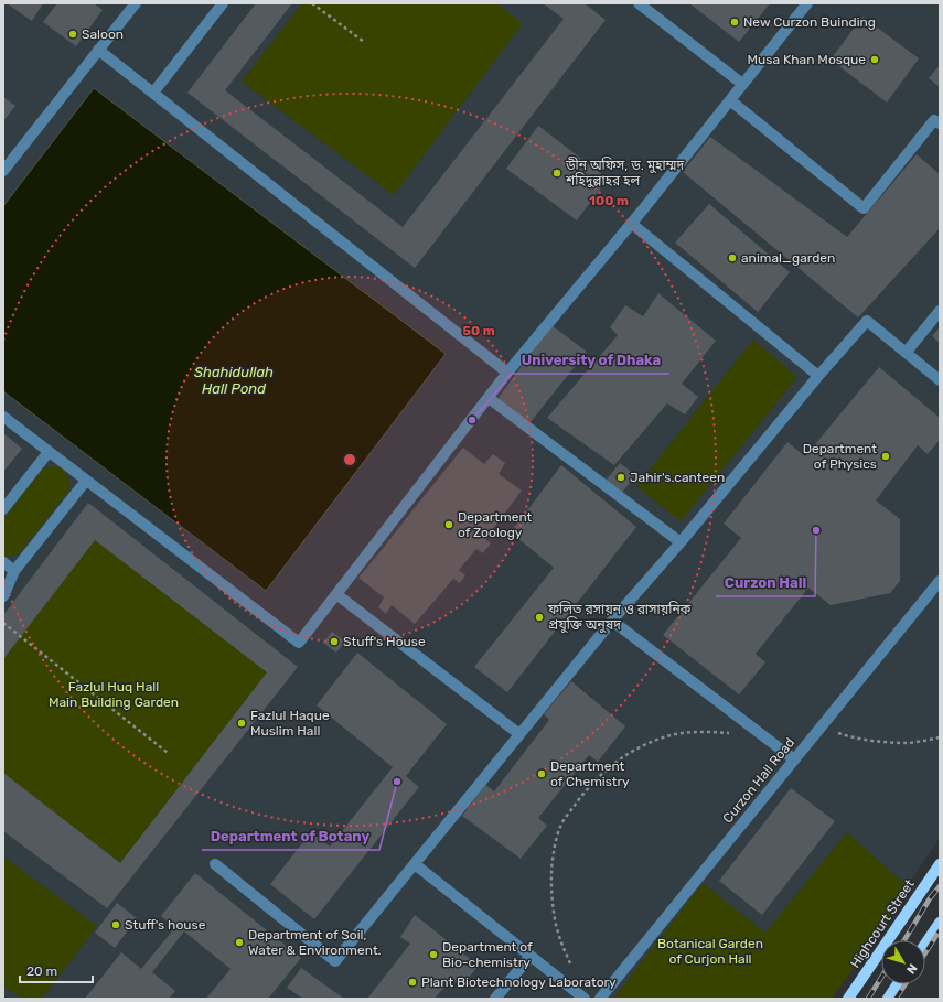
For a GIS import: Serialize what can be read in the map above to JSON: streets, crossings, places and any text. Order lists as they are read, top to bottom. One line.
{"streets":{"main road":["Highcourt Street"],"lane":["Curzon Hall Road"]},"water":["Shahidullah Hall Pond"],"parks":["Fazlul Huq Hall Main Building Garden","Botanical Garden of Curjon Hall"],"places":["New Curzon Buinding","Saloon","Musa Khan Mosque","ডীন অফিস, ড. মুহাম্মদ শহিদুল্লাহর হল","animal_garden","University of Dhaka","Department of Physics","Jahir's.canteen","Department of Zoology","Curzon Hall","ফলিত রসায়ন ও রাসায়নিক প্রযুক্তি অনুষদ","Stuff's House","Fazlul Haque Muslim Hall","Department of Chemistry","Department of Botany","Stuff's house","Department of Soil, Water & Environment.","Department of Bio-chemistry","Plant Biotechnology Laboratory"],"scale_bar":"20 m","north":"bottom right","rings":["100 m","50 m"]}
